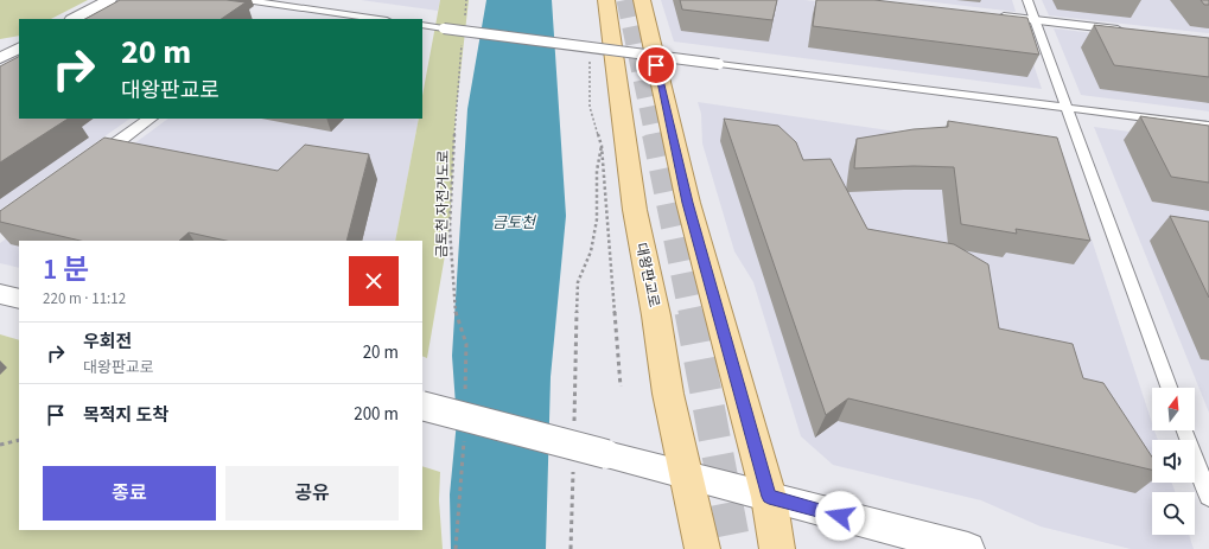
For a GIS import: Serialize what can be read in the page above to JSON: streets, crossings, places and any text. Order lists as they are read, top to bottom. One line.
{"streets":{"main road":["대왕판교로"],"path":["금토천 자전거도로"]},"water":["금토천"],"north":"top","page":{"turn":["20 m","대왕판교로"],"heading":["1 분","220 m · 11:12"],"list":[{"name":"우회전","note":"대왕판교로","value":"20 m"},{"name":"목적지 도착","value":"200 m"}],"buttons":["종료","공유"]}}
